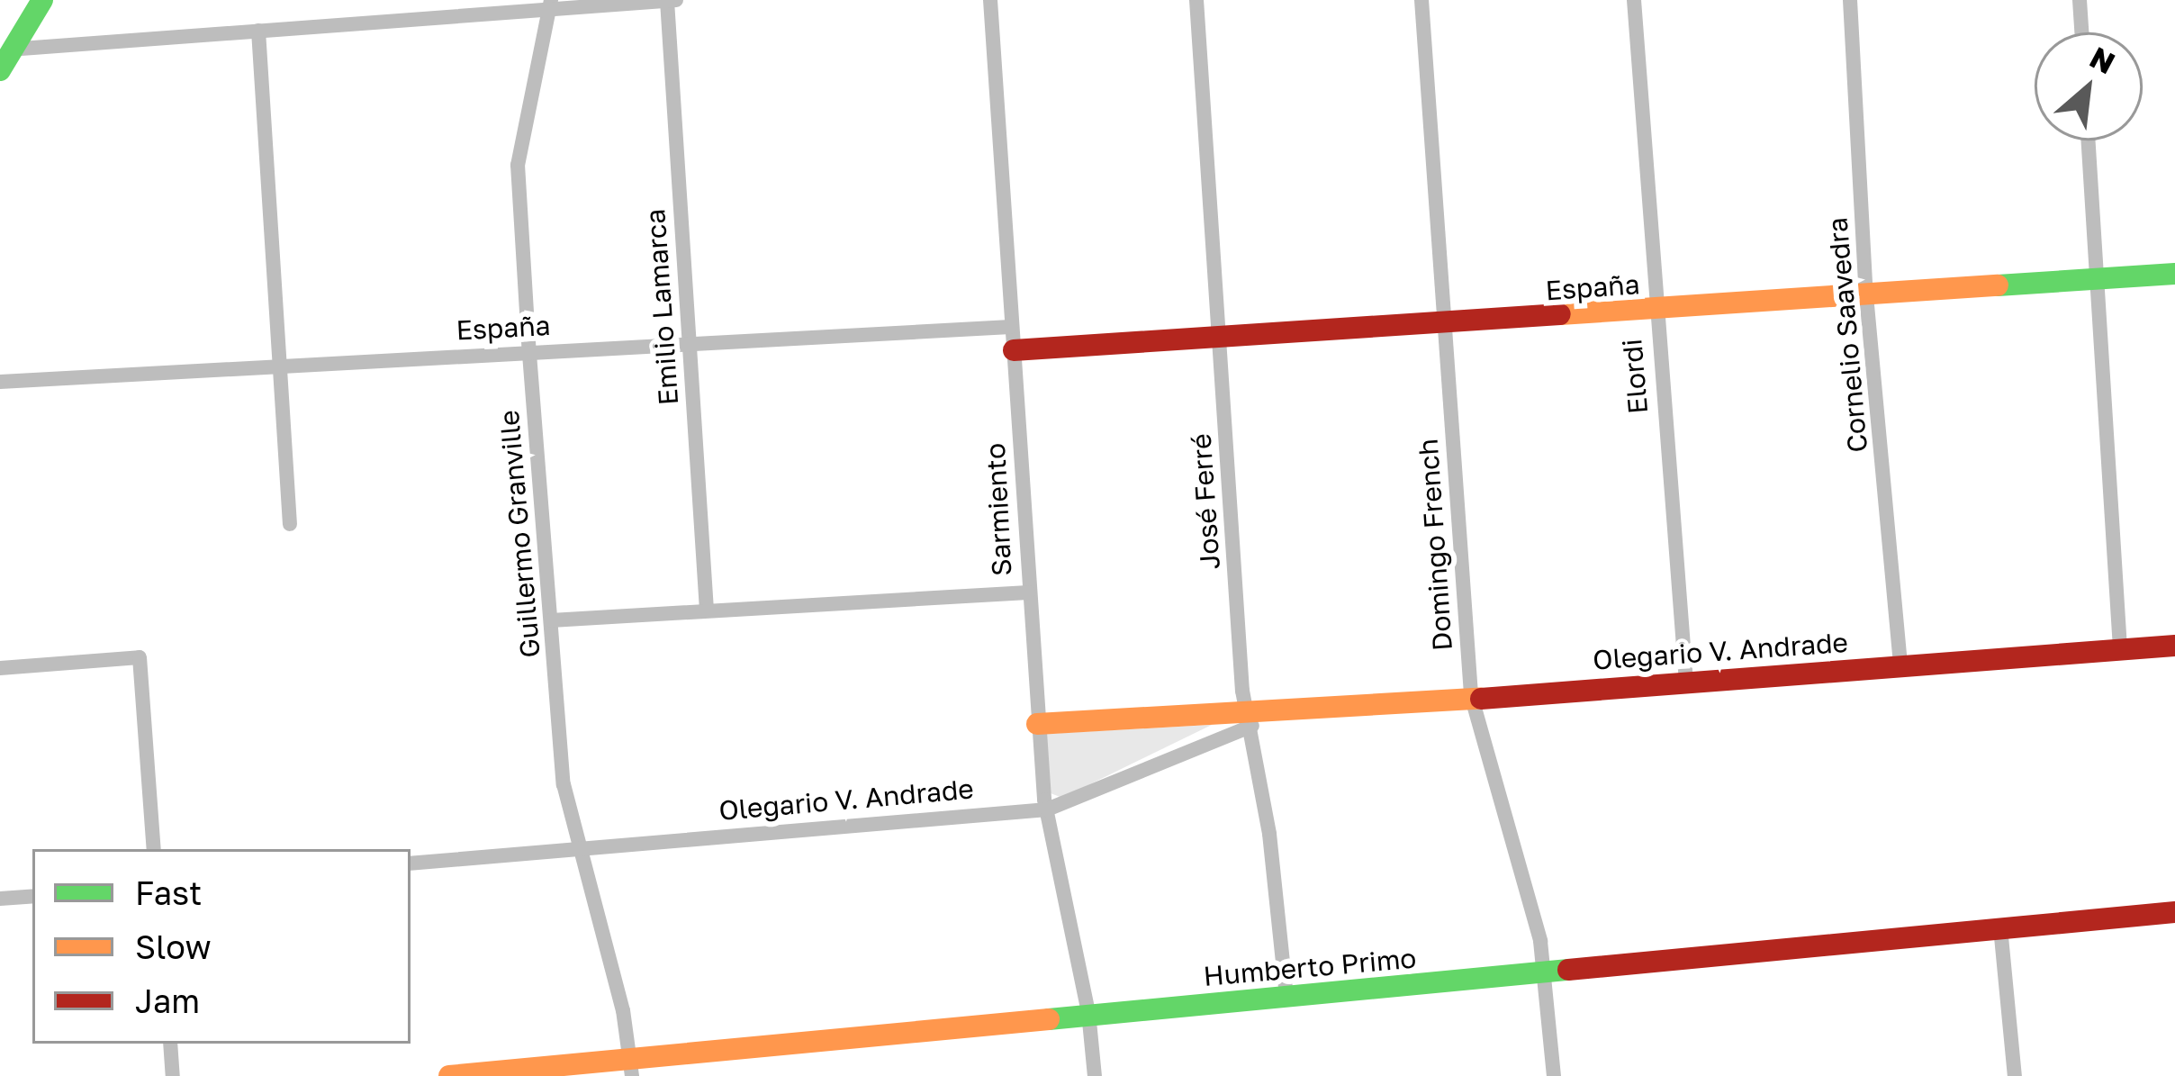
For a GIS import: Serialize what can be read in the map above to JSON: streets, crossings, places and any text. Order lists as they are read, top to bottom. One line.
{"streets":{"street":["España","Emilio Lamarca","Cornelio Saavedra","Elordi","José Ferré","Sarmiento","Guillermo Granville","Domingo French","Olegario V. Andrade","Humberto Primo"]},"crossings":[["España","Emilio Lamarca"],["España","Cornelio Saavedra"],["España","Elordi"],["España","José Ferré"],["España","Sarmiento"],["España","Guillermo Granville"],["España","Domingo French"],["Cornelio Saavedra","Olegario V. Andrade"],["Elordi","Olegario V. Andrade"],["José Ferré","Olegario V. Andrade"],["José Ferré","Humberto Primo"],["Sarmiento","Olegario V. Andrade"],["Sarmiento","Humberto Primo"],["Guillermo Granville","Olegario V. Andrade"],["Guillermo Granville","Humberto Primo"],["Domingo French","Olegario V. Andrade"],["Domingo French","Humberto Primo"]],"legend":["Fast","Slow","Jam"],"north":"top right"}
